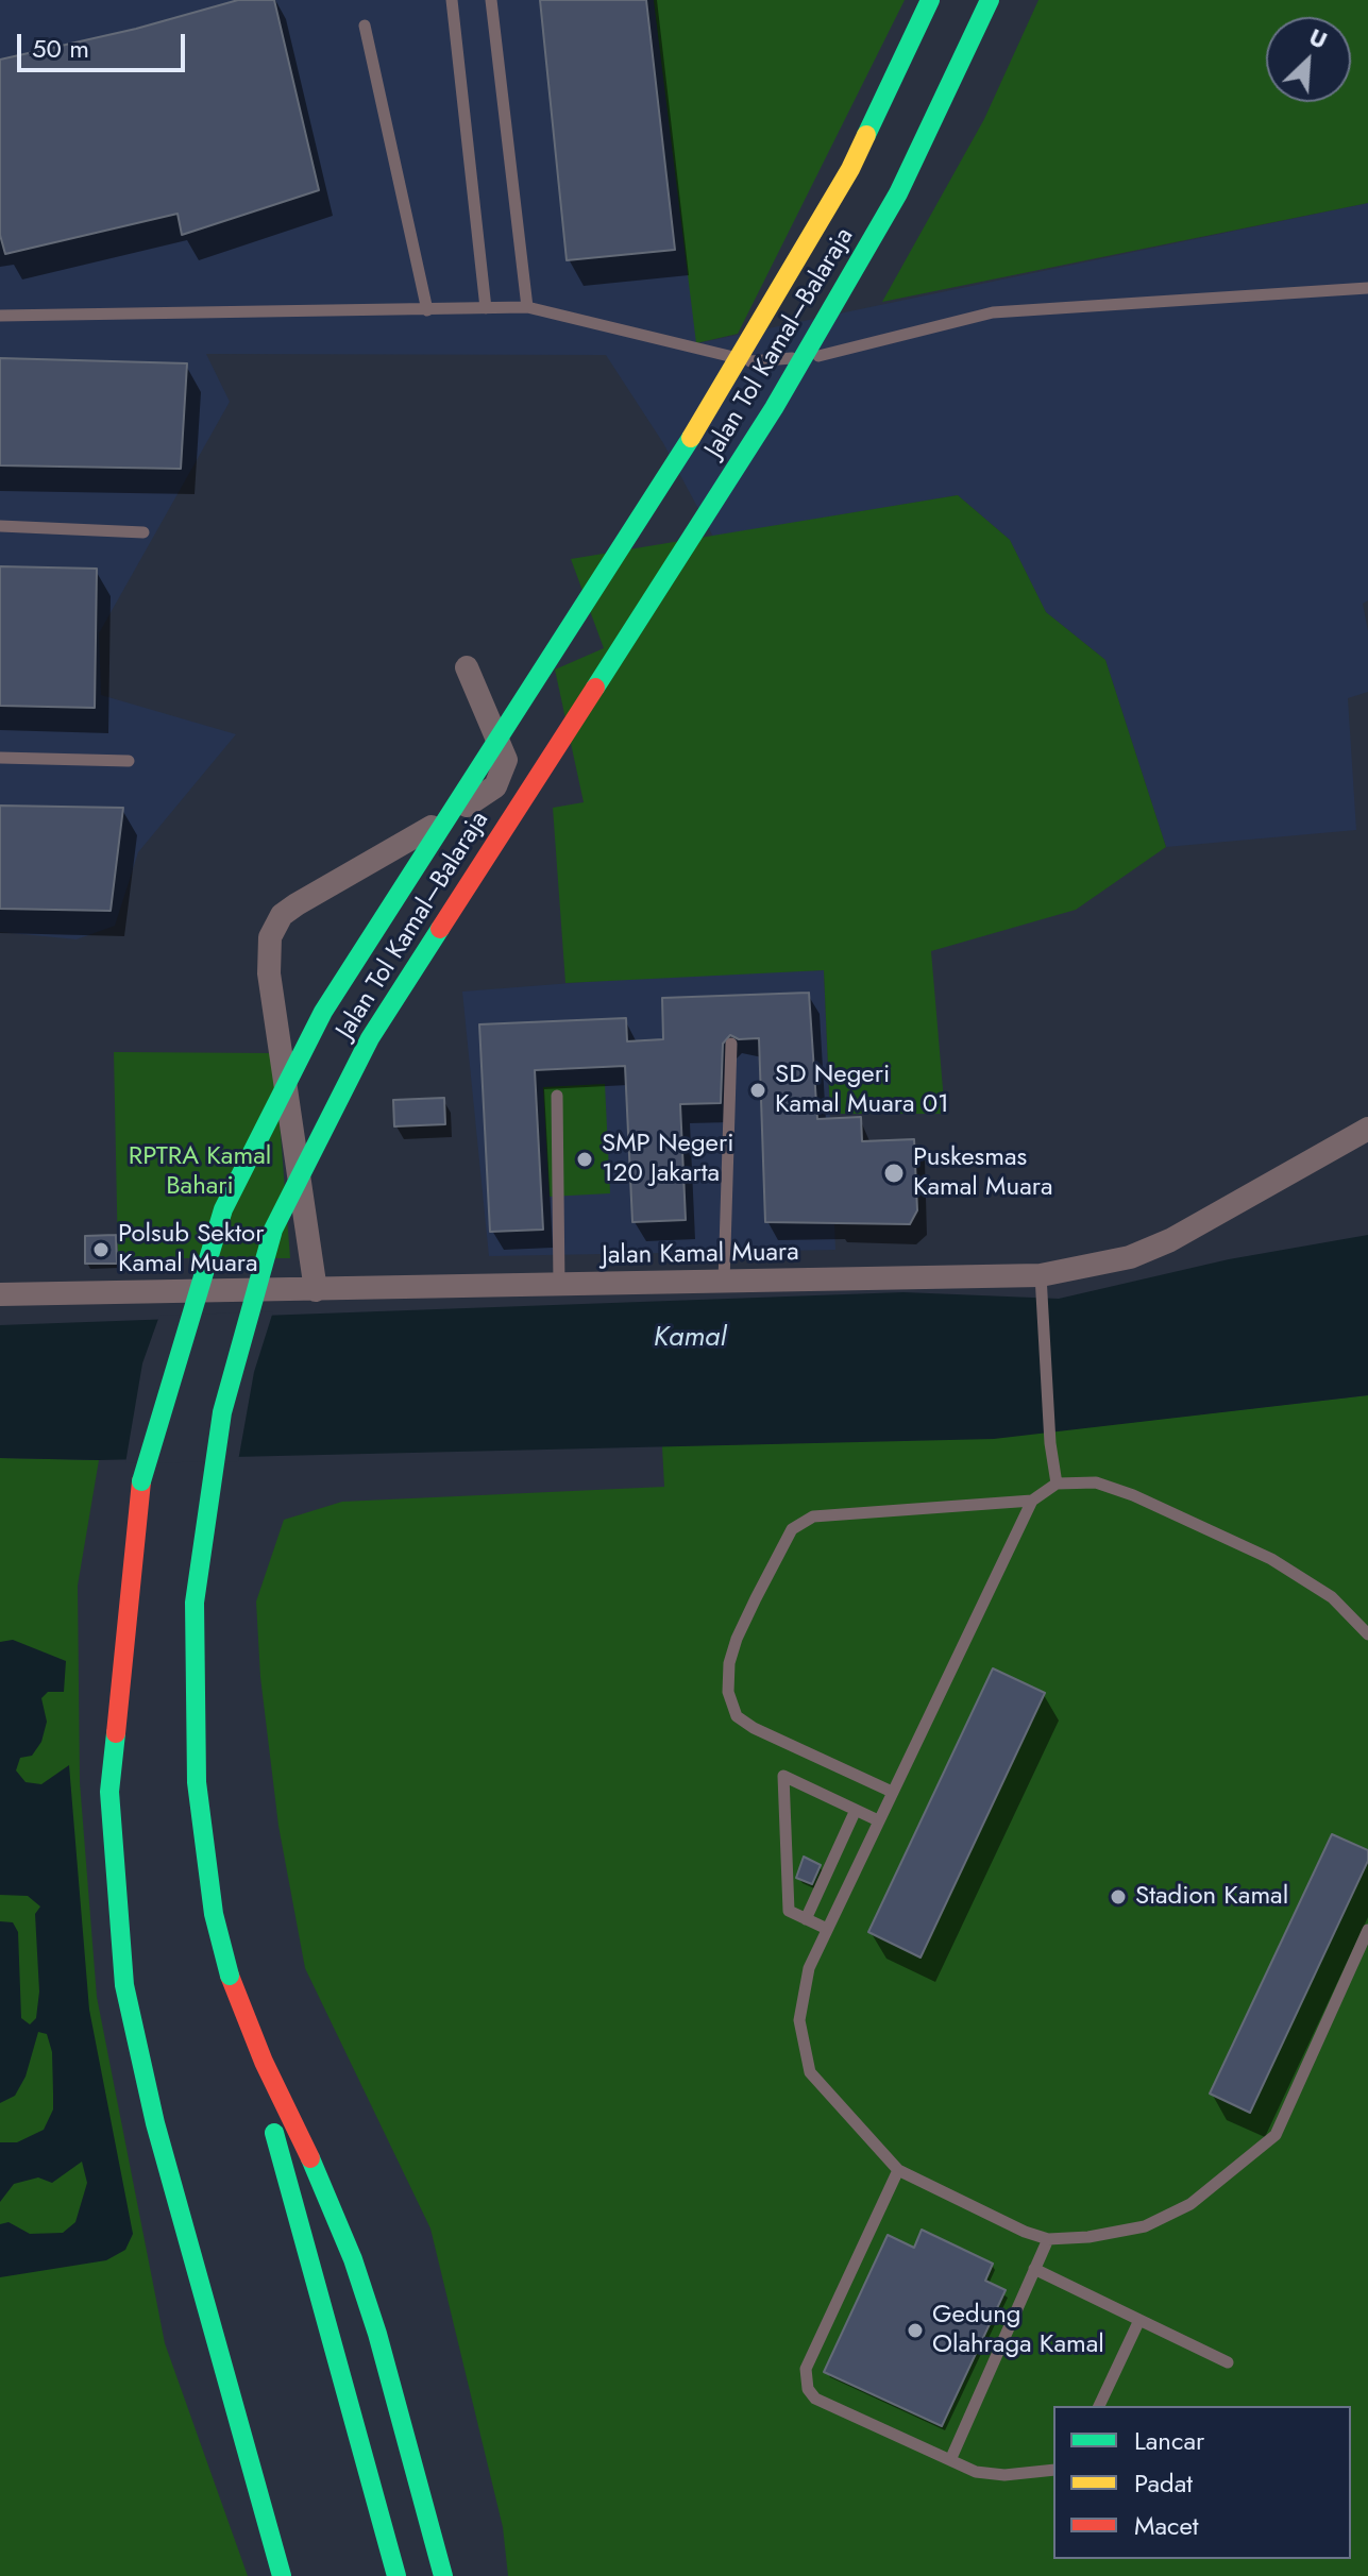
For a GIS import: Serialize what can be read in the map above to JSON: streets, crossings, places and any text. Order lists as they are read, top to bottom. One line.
{"streets":{"highway":["Jalan Tol Kamal–Balaraja"],"street":["Jalan Kamal Muara"]},"water":["Kamal"],"parks":["RPTRA Kamal Bahari"],"places":["SD Negeri Kamal Muara 01","SMP Negeri 120 Jakarta","Puskesmas Kamal Muara","Polsub Sektor Kamal Muara","Stadion Kamal","Gedung Olahraga Kamal"],"legend":["Lancar","Padat","Macet"],"scale_bar":"50 m","north":"top right"}
